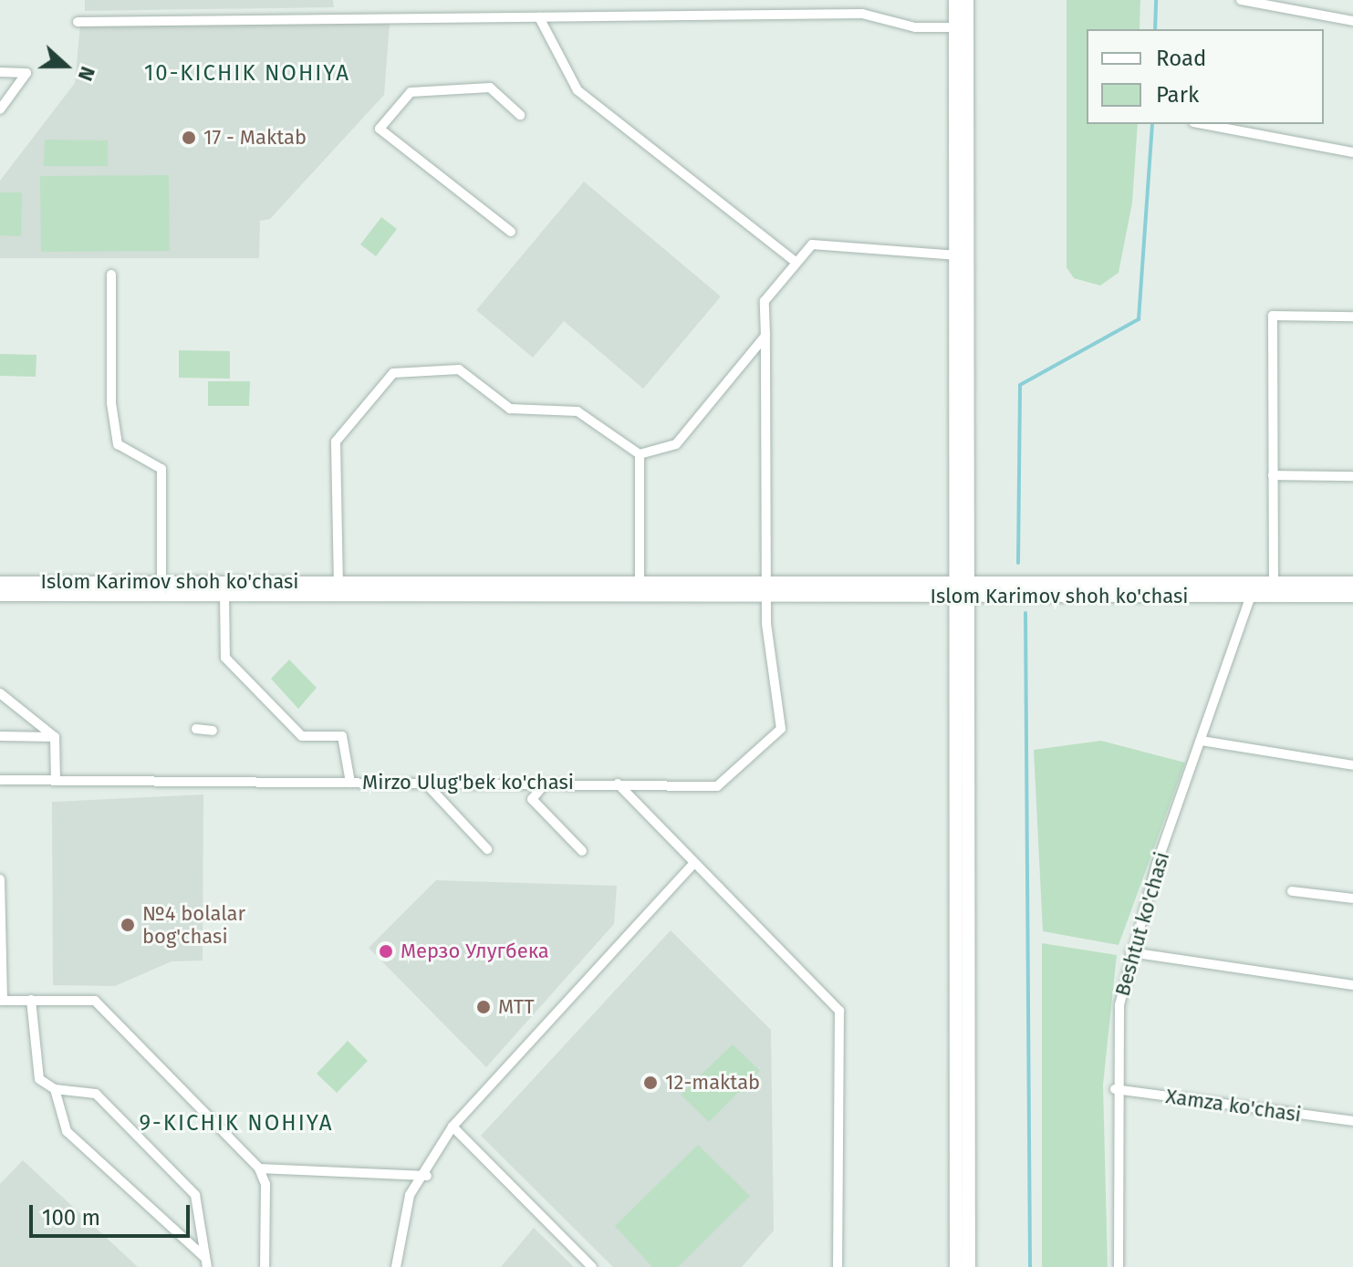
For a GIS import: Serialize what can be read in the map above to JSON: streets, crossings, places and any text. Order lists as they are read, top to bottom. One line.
{"streets":{"main road":["Islom Karimov shoh ko'chasi"],"street":["Mirzo Ulug'bek ko'chasi","Beshtut ko'chasi","Xamza ko'chasi"]},"crossings":[["Islom Karimov shoh ko'chasi","Mirzo Ulug'bek ko'chasi"],["Islom Karimov shoh ko'chasi","Beshtut ko'chasi"],["Beshtut ko'chasi","Xamza ko'chasi"]],"districts":["10-KICHIK NOHIYA","9-KICHIK NOHIYA"],"places":["17 - Maktab","№4 bolalar bog'chasi","Мерзо Улугбека","MTT","12-maktab"],"legend":["Road","Park"],"scale_bar":"100 m","north":"right"}
